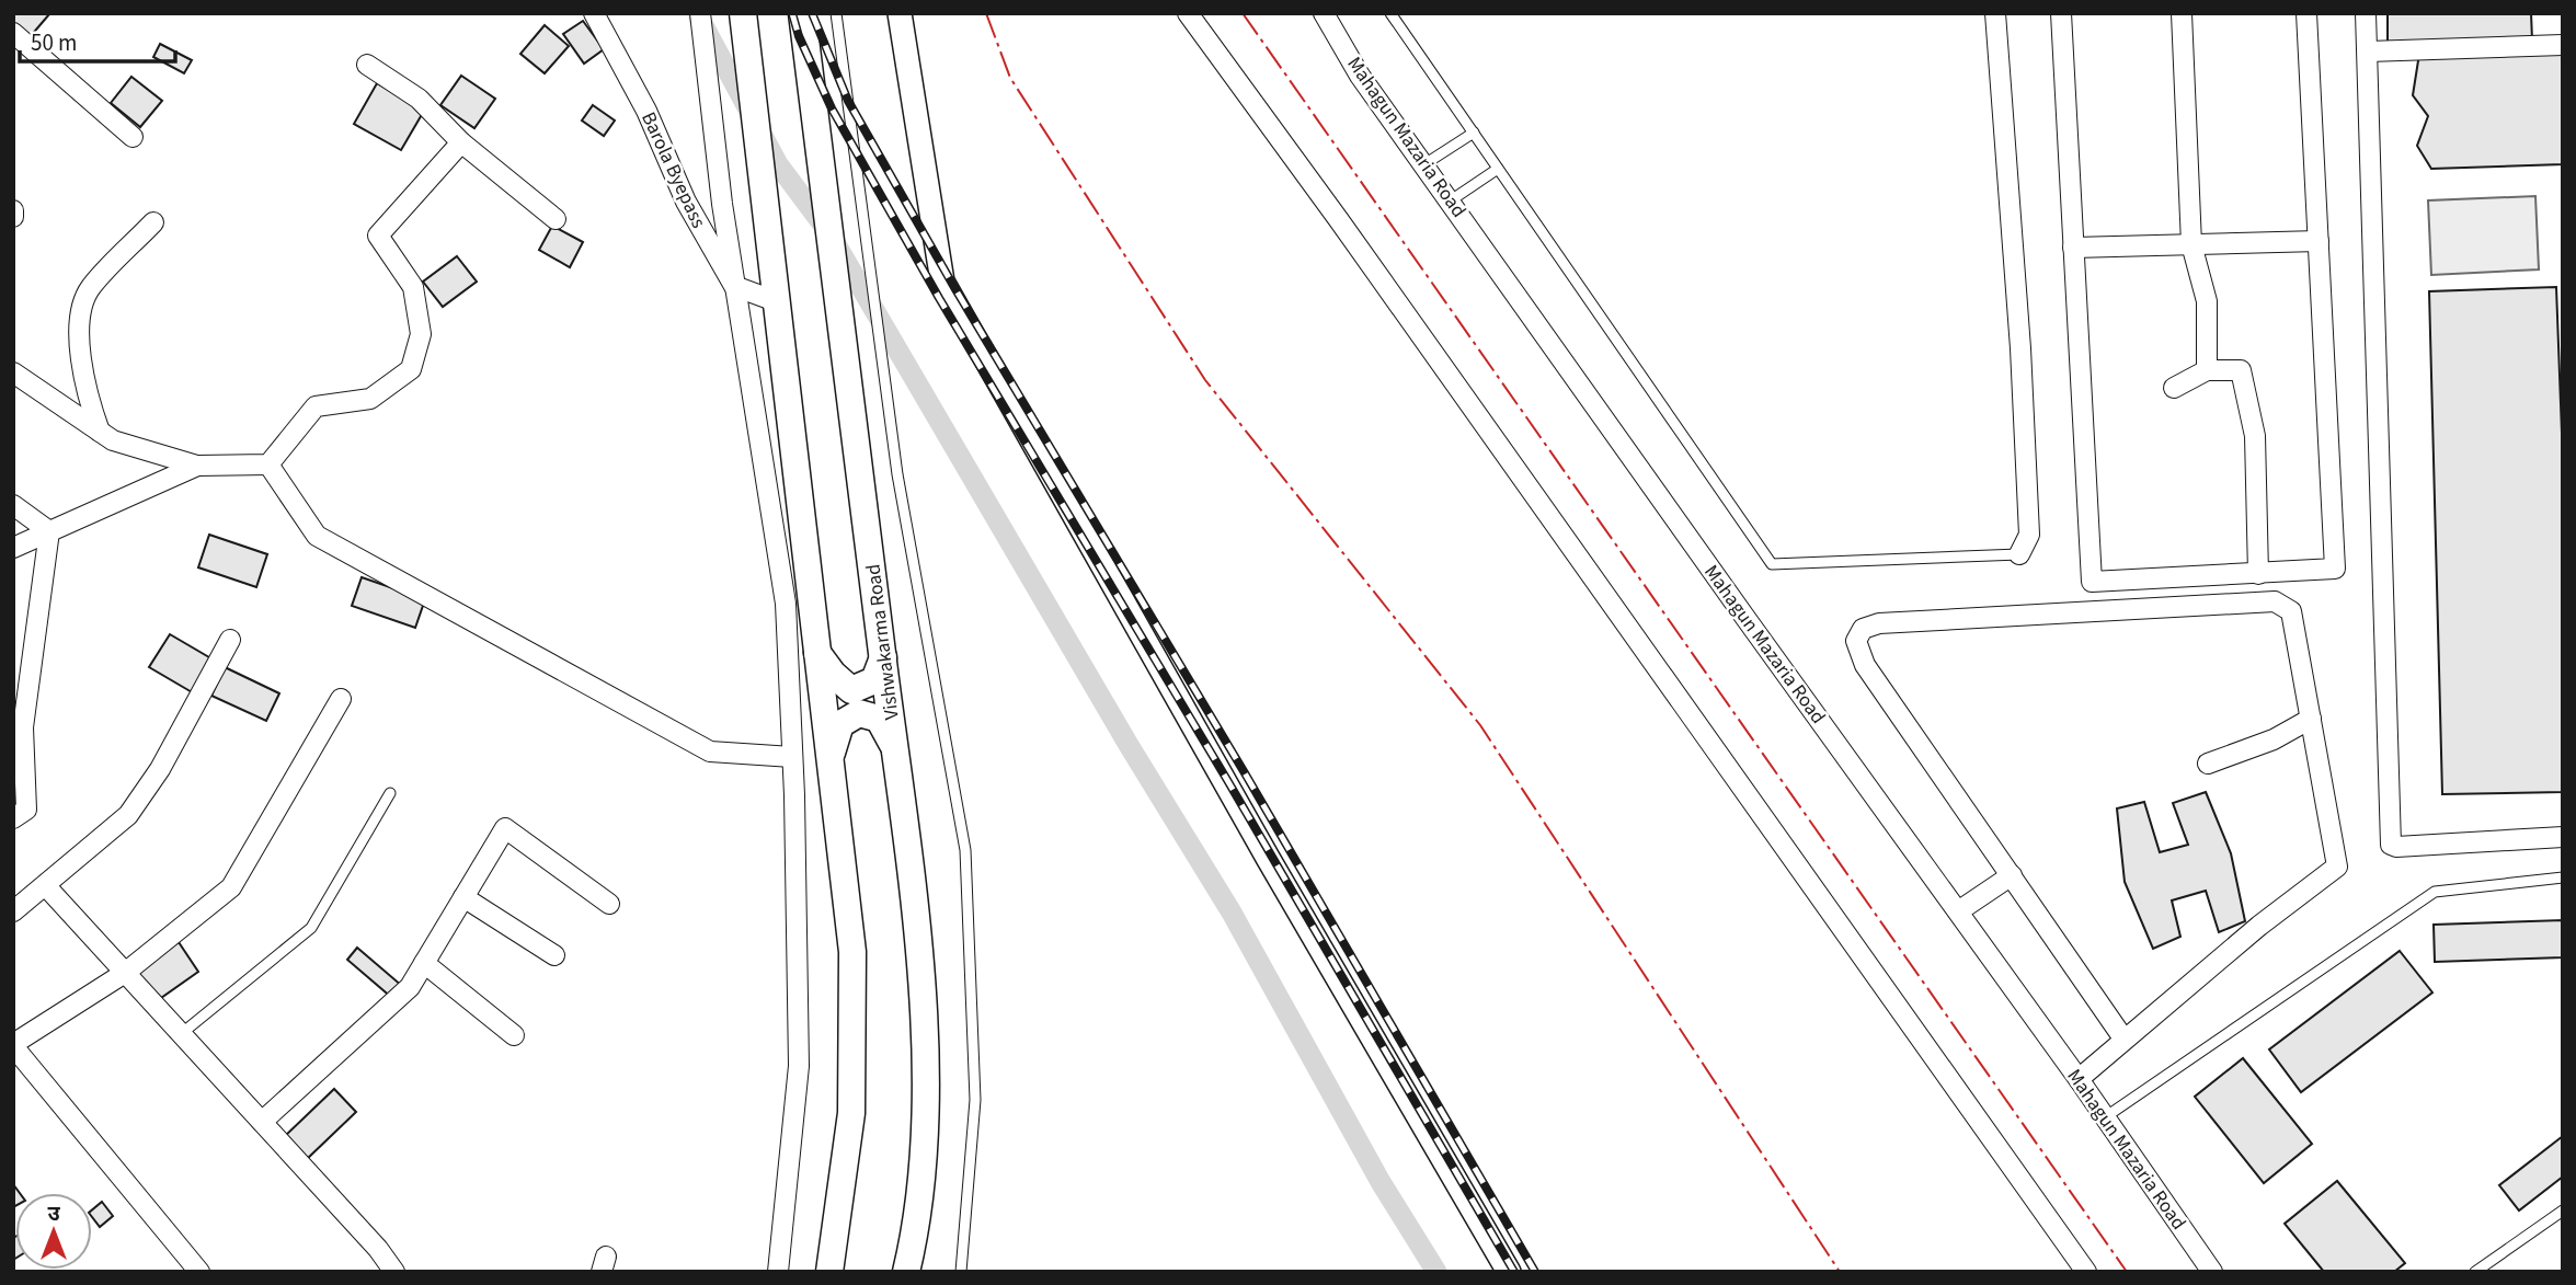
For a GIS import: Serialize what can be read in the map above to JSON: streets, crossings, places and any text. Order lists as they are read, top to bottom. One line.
{"streets":{"main road":["Vishwakarma Road"],"street":["Mahagun Mazaria Road","Barola Byepass"]},"scale_bar":"50 m","north":"top"}
